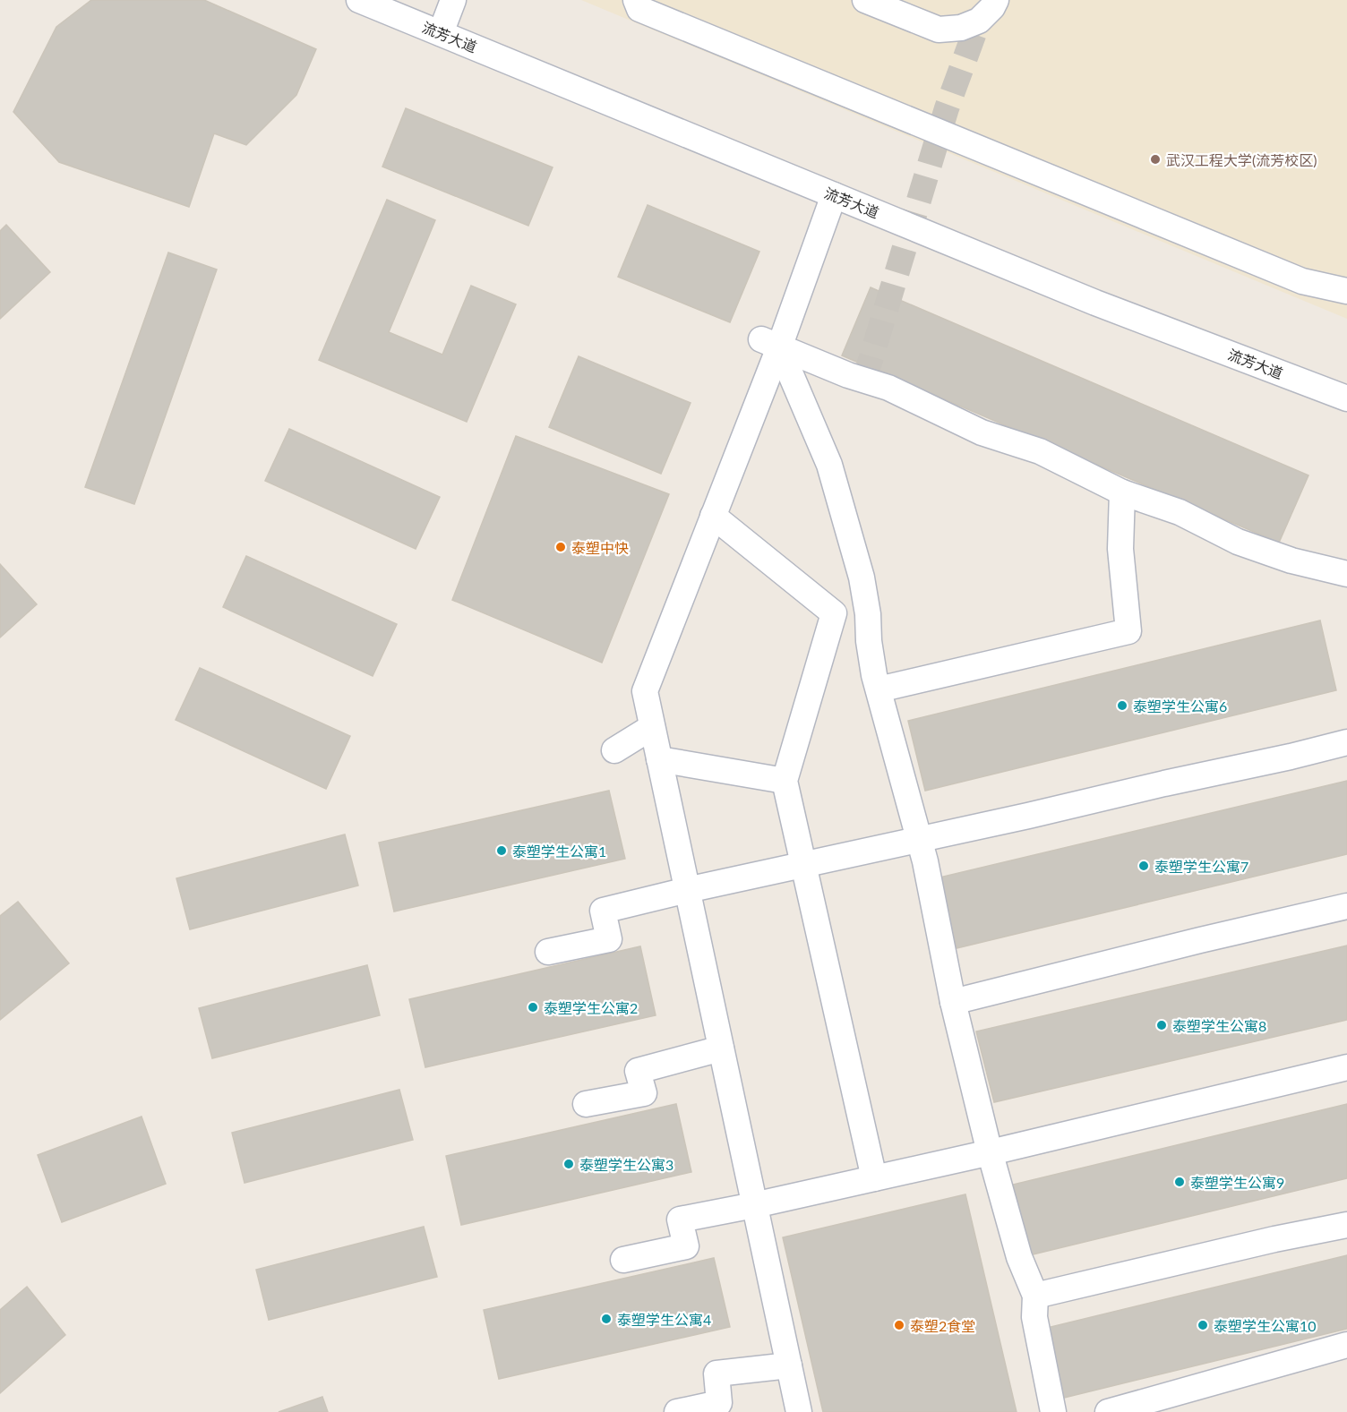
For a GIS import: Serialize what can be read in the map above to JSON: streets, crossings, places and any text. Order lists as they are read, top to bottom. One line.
{"streets":{"street":["流芳大道"]},"places":["武汉工程大学(流芳校区)","泰塑中快","泰塑学生公寓6","泰塑学生公寓1","泰塑学生公寓7","泰塑学生公寓2","泰塑学生公寓8","泰塑学生公寓3","泰塑学生公寓9","泰塑学生公寓4","泰塑2食堂","泰塑学生公寓10"]}
